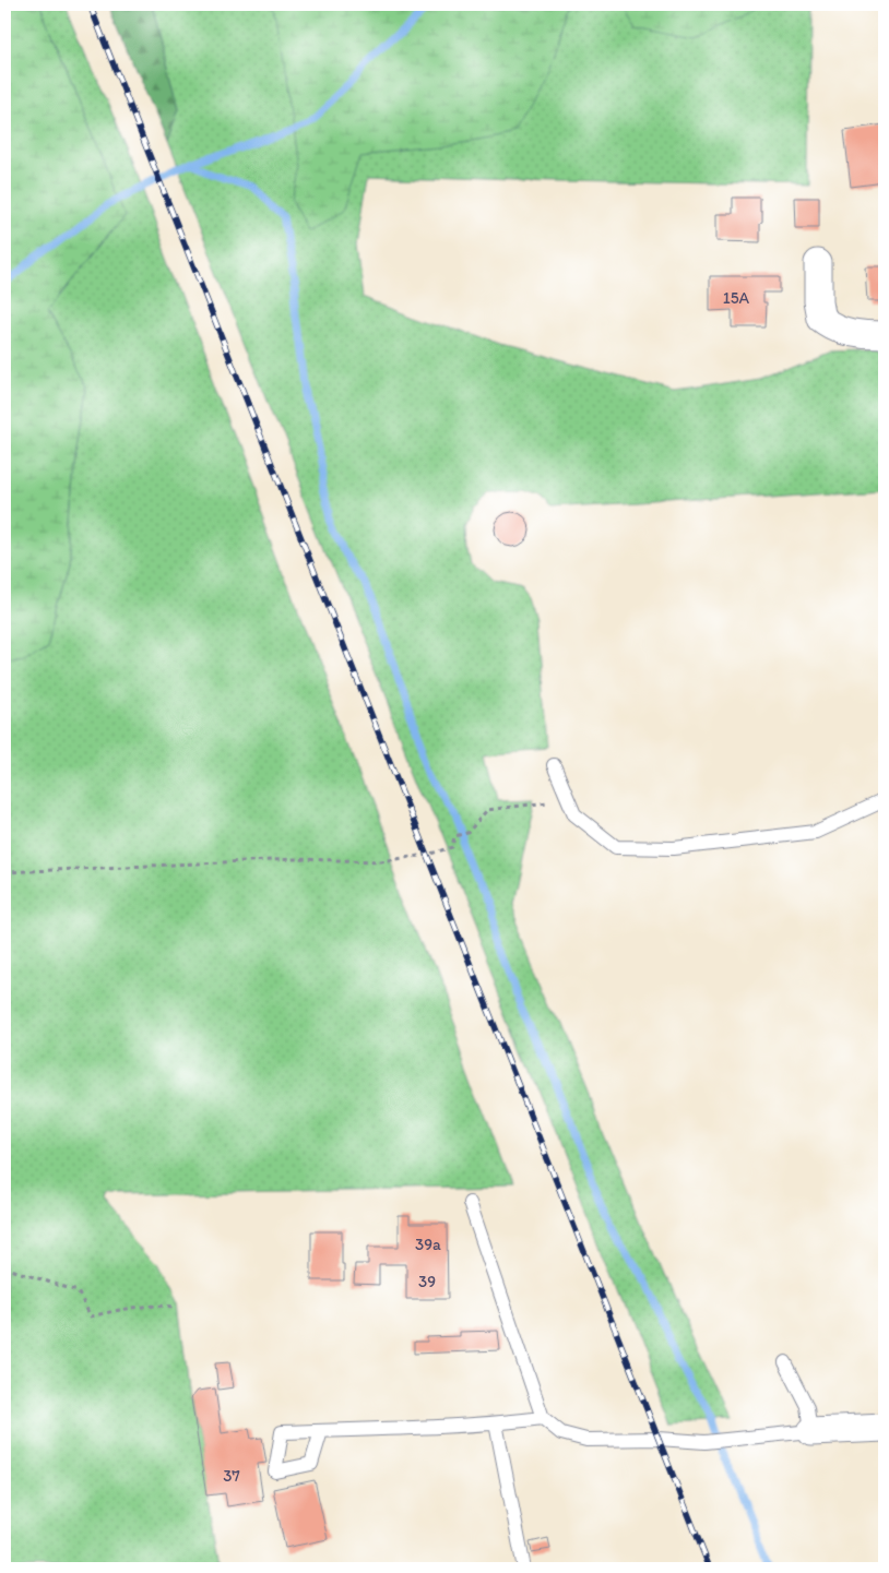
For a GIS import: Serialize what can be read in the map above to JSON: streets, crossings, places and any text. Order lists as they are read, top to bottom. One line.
{"house_numbers":["15A","39a","39","37"]}
